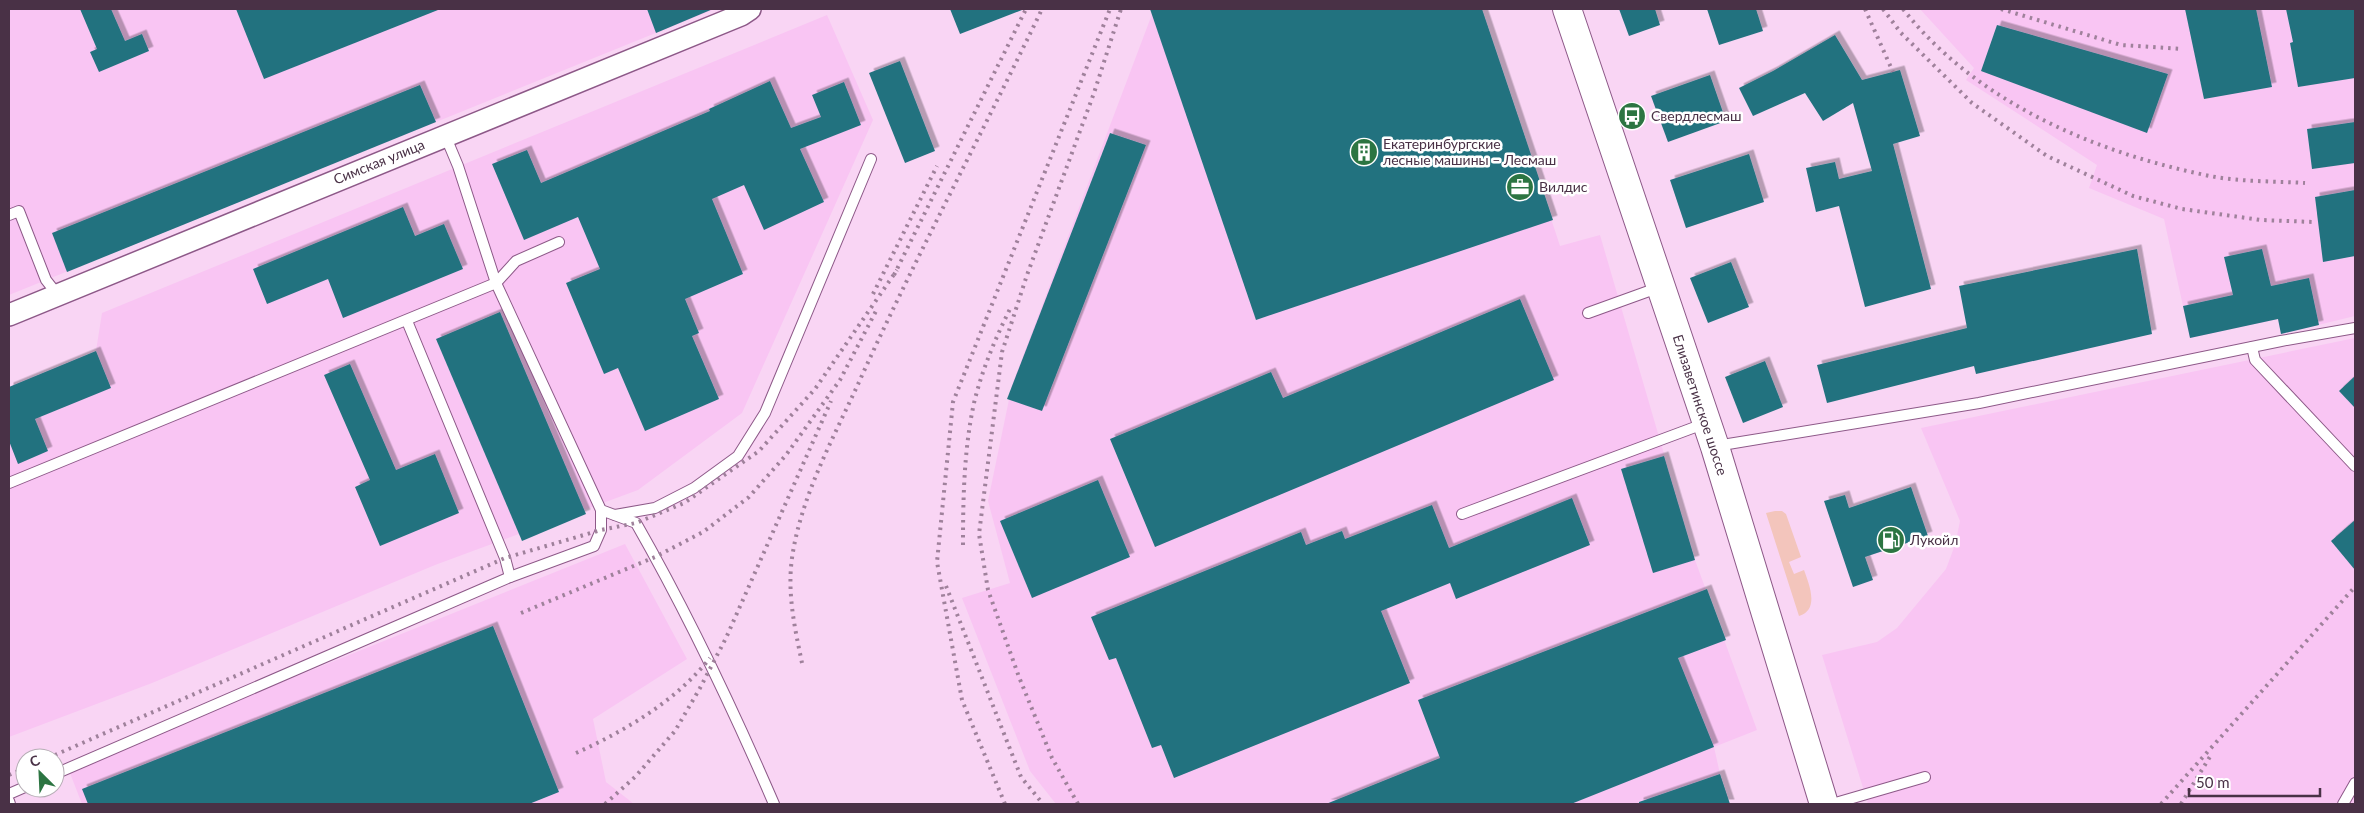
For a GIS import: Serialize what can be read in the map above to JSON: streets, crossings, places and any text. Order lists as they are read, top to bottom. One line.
{"streets":{"main road":["Елизаветинское шоссе"],"street":["Симская улица"]},"places":{"bus stop":["Свердлесмаш"],"building":["Екатеринбургские лесные машины – Лесмаш"],"office":["Вилдис"],"fuel station":["Лукойл"]},"scale_bar":"50 m","north":"top left"}
